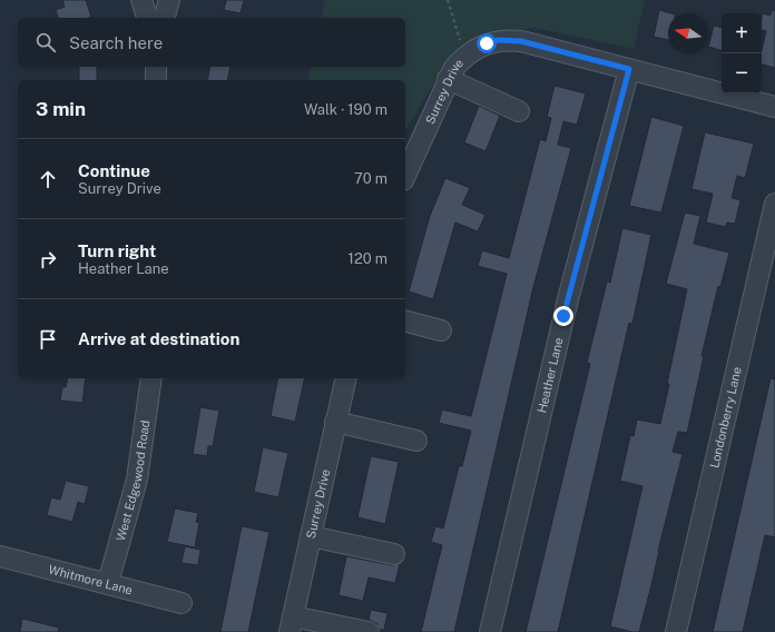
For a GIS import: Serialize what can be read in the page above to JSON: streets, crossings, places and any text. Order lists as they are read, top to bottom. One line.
{"streets":{"street":["Surrey Drive","Heather Lane","Londonberry Lane","West Edgewood Road","Whitmore Lane"]},"crossings":[["Surrey Drive","Heather Lane"],["West Edgewood Road","Whitmore Lane"]],"north":"left","page":{"map_buttons":["+","−"],"search":"Search here","heading":["3 min","Walk · 190 m"],"list":[["Continue","Surrey Drive","70 m"],["Turn right","Heather Lane","120 m"],"Arrive at destination"]}}
